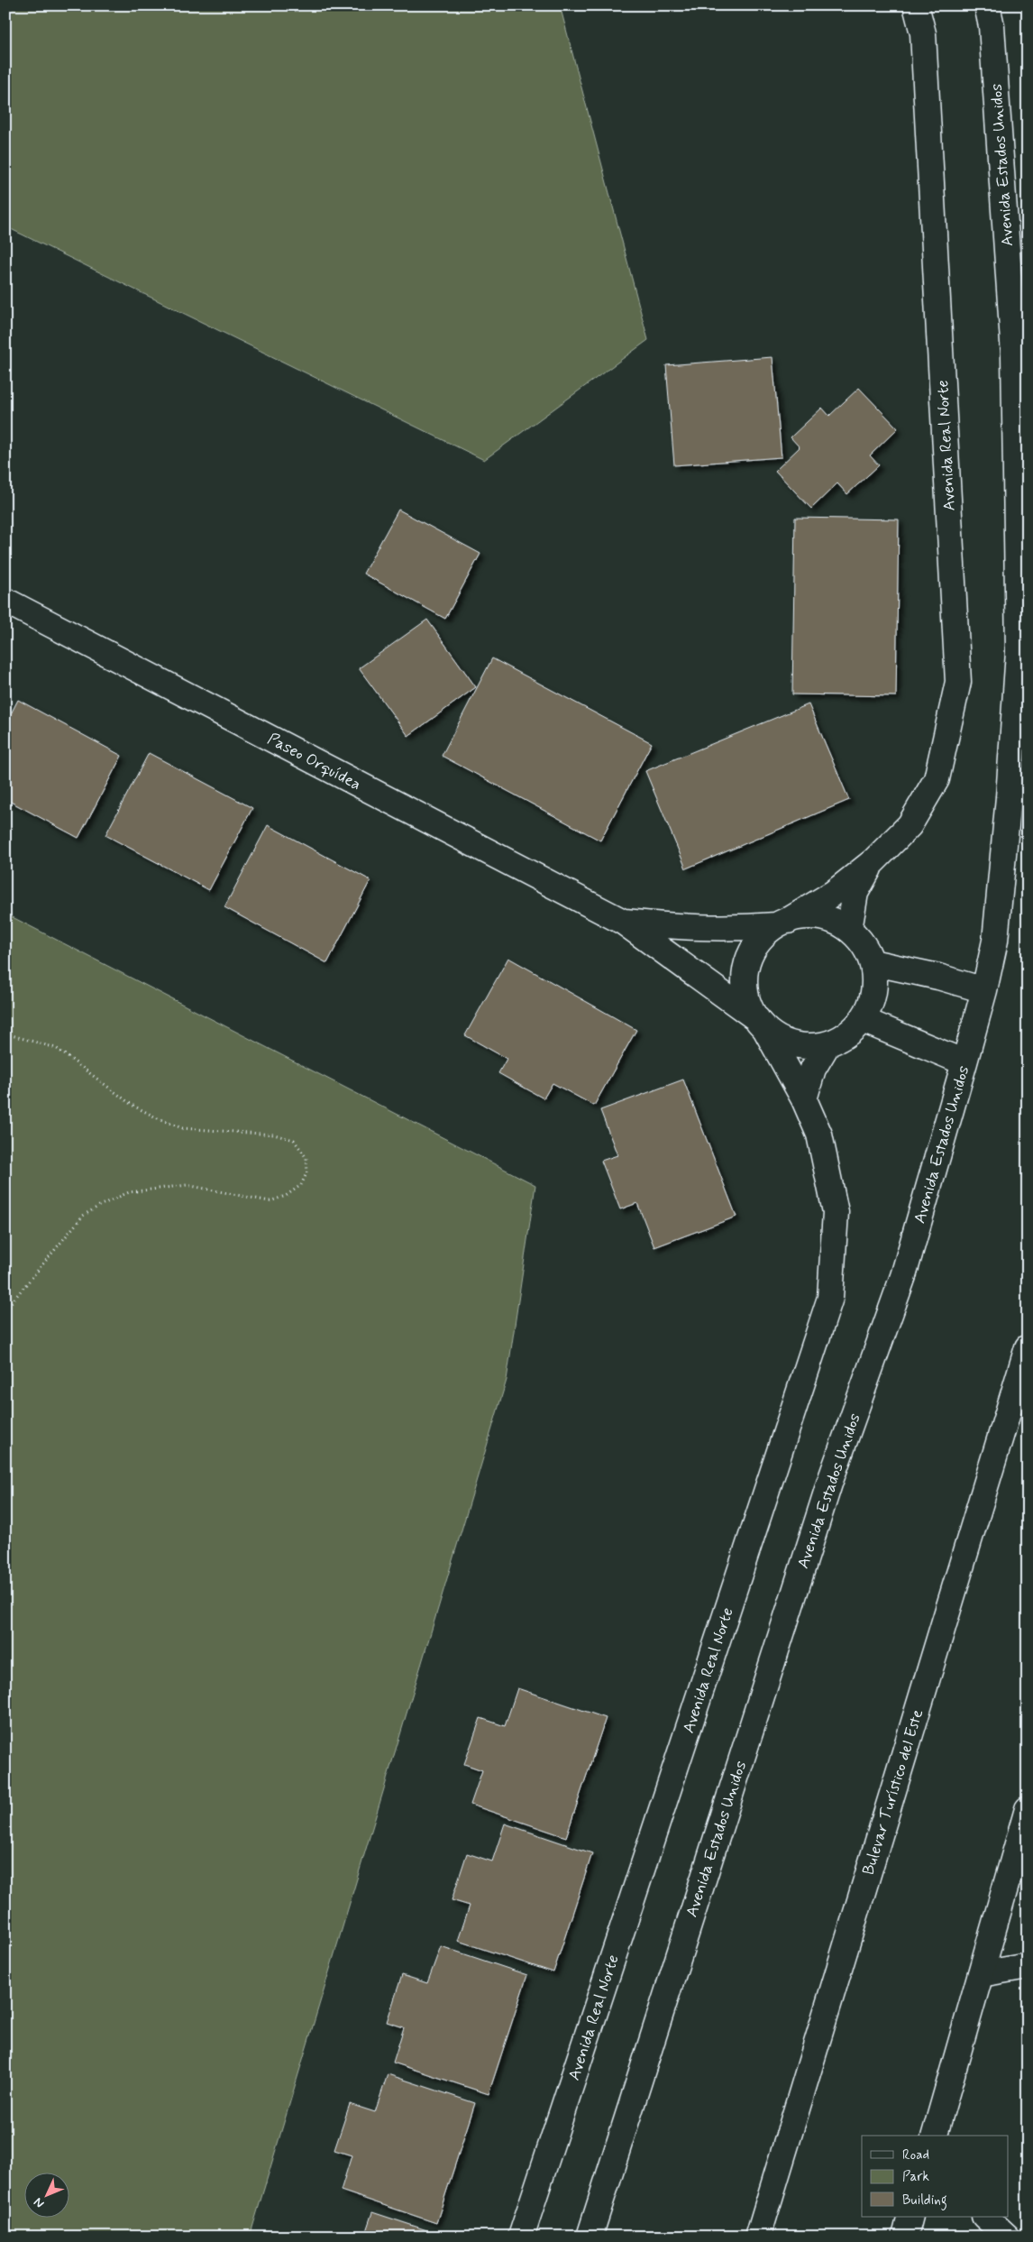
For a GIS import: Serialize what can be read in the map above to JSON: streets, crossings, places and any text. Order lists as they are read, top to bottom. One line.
{"streets":{"main road":["Avenida Estados Unidos","Avenida Real Norte","Paseo Orquídea","Bulevar Turístico del Este"]},"legend":["Road","Park","Building"],"north":"bottom left"}
